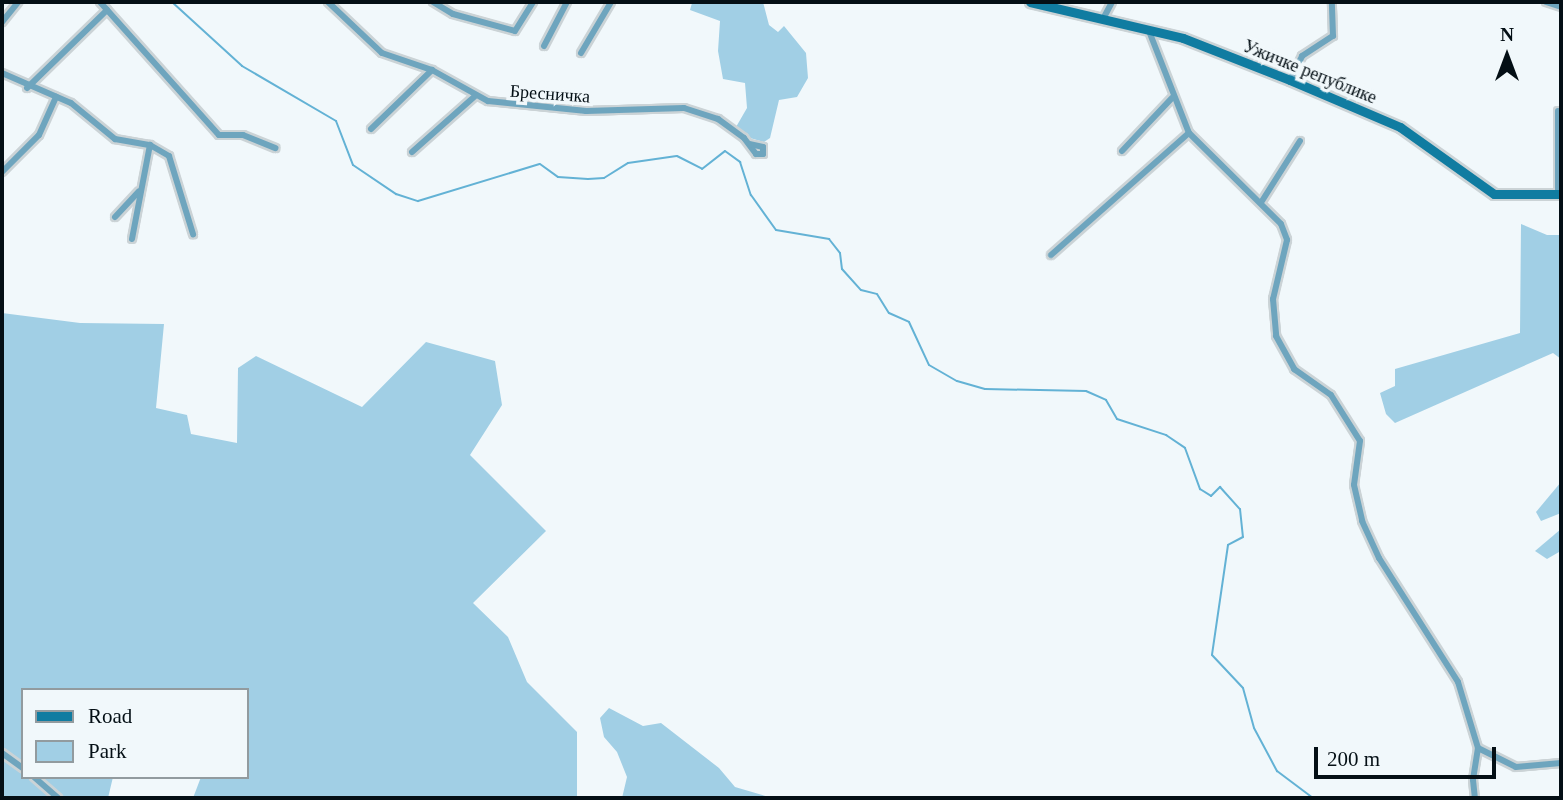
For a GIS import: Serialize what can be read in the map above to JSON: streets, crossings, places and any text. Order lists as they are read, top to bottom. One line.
{"streets":{"street":["Ужичке републике","Бресничка"]},"legend":["Road","Park"],"scale_bar":"200 m","north":"top"}
